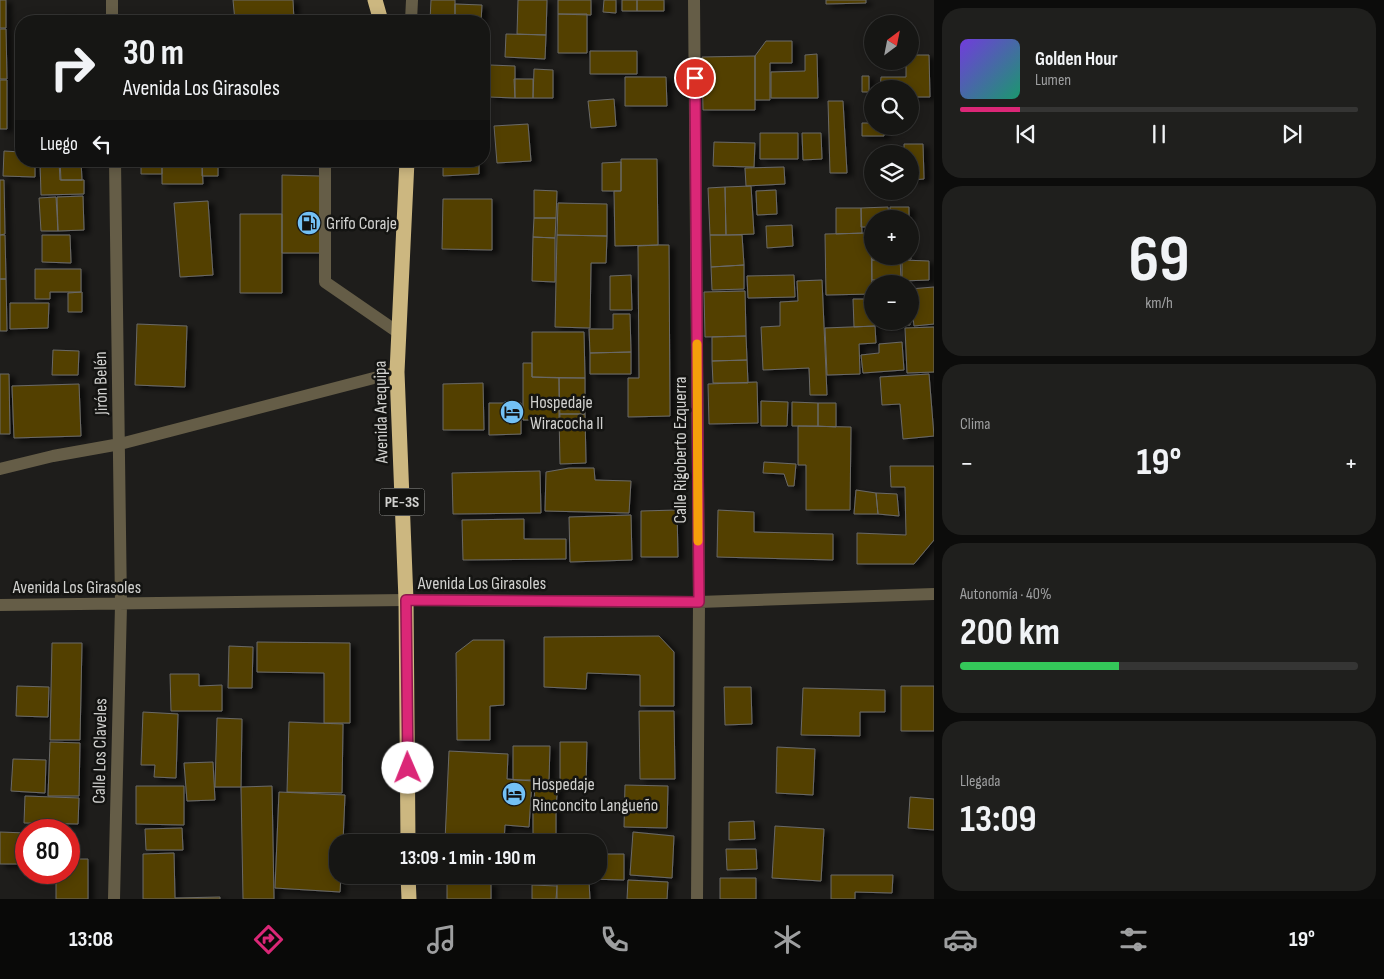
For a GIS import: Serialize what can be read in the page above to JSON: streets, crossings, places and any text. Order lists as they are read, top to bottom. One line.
{"streets":{"highway":["Avenida Arequipa","PE-3S"],"street":["Jirón Belén","Calle Rigoberto Ezquerra","Avenida Los Girasoles","Calle Los Claveles"]},"crossings":[["Jirón Belén","Avenida Los Girasoles"],["Jirón Belén","Calle Los Claveles"],["Avenida Arequipa","Avenida Los Girasoles"],["Calle Rigoberto Ezquerra","Avenida Los Girasoles"],["Avenida Los Girasoles","Calle Los Claveles"]],"places":{"fuel station":["Grifo Coraje"],"hotel":["Hospedaje Wiracocha II","Hospedaje Rinconcito Langueño"]},"north":"top right","page":{"map_buttons":["+","−"],"turn":["30 m","Avenida Los Girasoles"],"song":["Golden Hour","Lumen"],"then":"Luego","tile":[["69","km/h"],"Clima",["Autonomía · 40%","200 km"],["Llegada","13:09"]],"heat":["−","19°","+"],"limit":"80","trip":"13:09 · 1 min · 190 m","tabs":["13:08","19°"]}}
